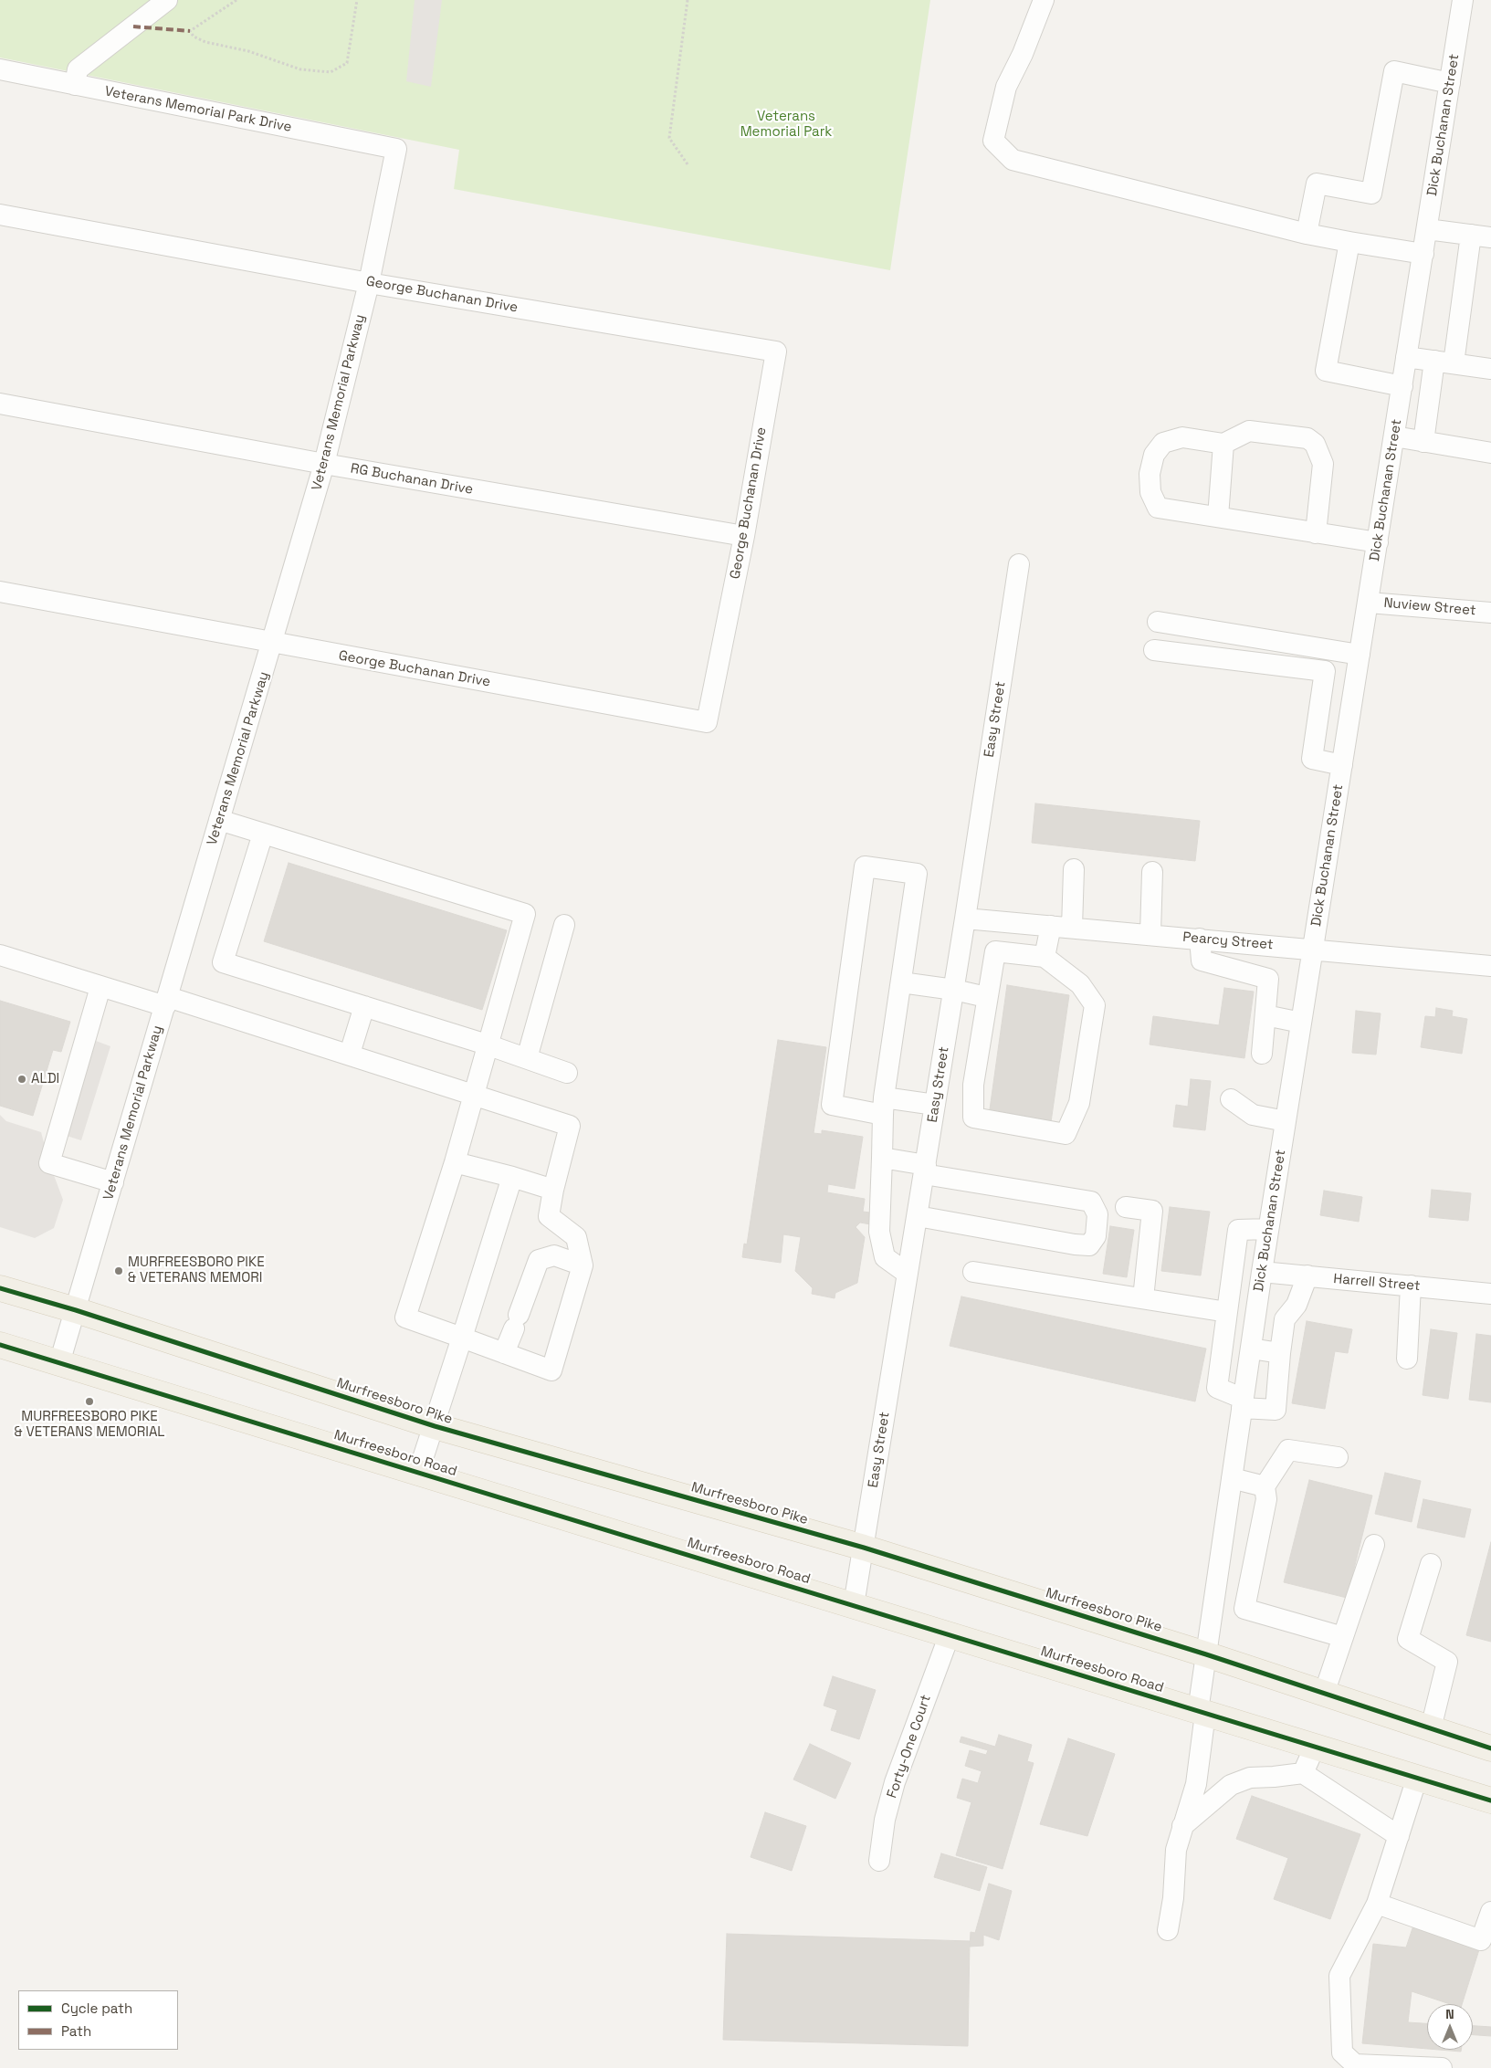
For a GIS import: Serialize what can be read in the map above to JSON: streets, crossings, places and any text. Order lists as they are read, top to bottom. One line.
{"streets":{"main road":["Murfreesboro Pike","Murfreesboro Road"],"street":["Veterans Memorial Park Drive","Dick Buchanan Street","George Buchanan Drive","Veterans Memorial Parkway","RG Buchanan Drive","Nuview Street","Easy Street","Pearcy Street","Harrell Street","Forty-One Court"]},"crossings":[["Veterans Memorial Park Drive","Veterans Memorial Parkway"],["Dick Buchanan Street","Nuview Street"],["Dick Buchanan Street","Pearcy Street"],["Dick Buchanan Street","Harrell Street"],["Dick Buchanan Street","Murfreesboro Pike"],["Dick Buchanan Street","Murfreesboro Road"],["George Buchanan Drive","Veterans Memorial Parkway"],["George Buchanan Drive","RG Buchanan Drive"],["Veterans Memorial Parkway","RG Buchanan Drive"],["Veterans Memorial Parkway","Murfreesboro Pike"],["Veterans Memorial Parkway","Murfreesboro Road"],["Easy Street","Pearcy Street"],["Easy Street","Murfreesboro Pike"],["Easy Street","Murfreesboro Road"],["Murfreesboro Road","Forty-One Court"]],"parks":["Veterans Memorial Park"],"places":["ALDI","MURFREESBORO PIKE & VETERANS MEMORI","MURFREESBORO PIKE & VETERANS MEMORIAL"],"legend":["Cycle path","Path"],"north":"top"}
